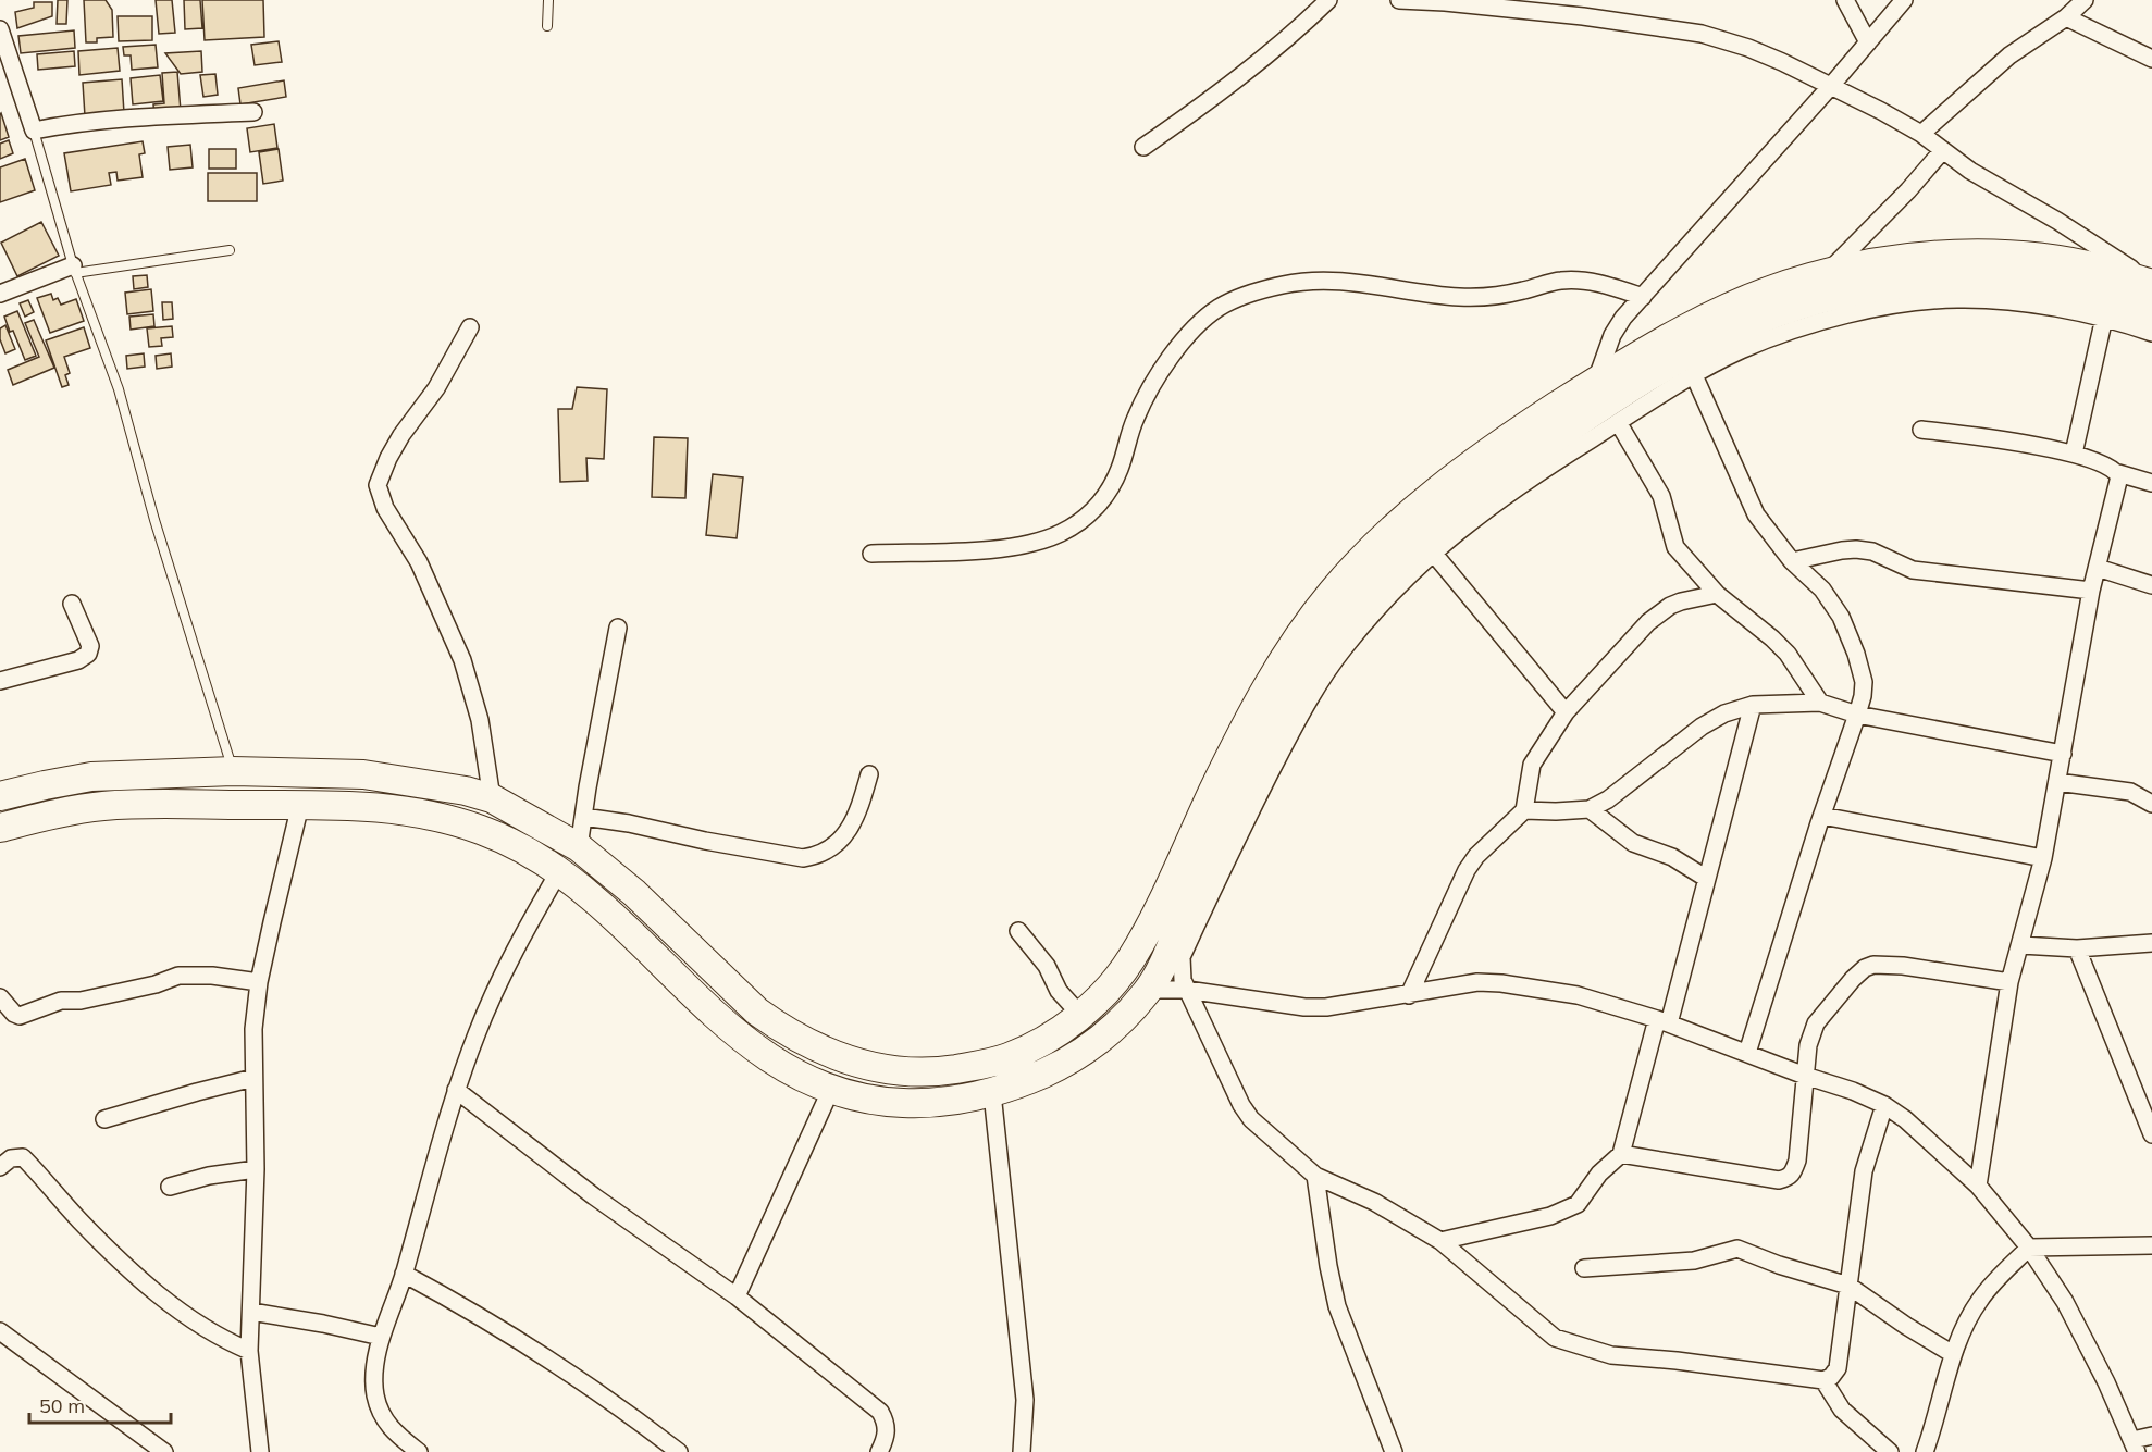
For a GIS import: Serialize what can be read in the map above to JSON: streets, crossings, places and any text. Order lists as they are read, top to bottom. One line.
{"scale_bar":"50 m"}
